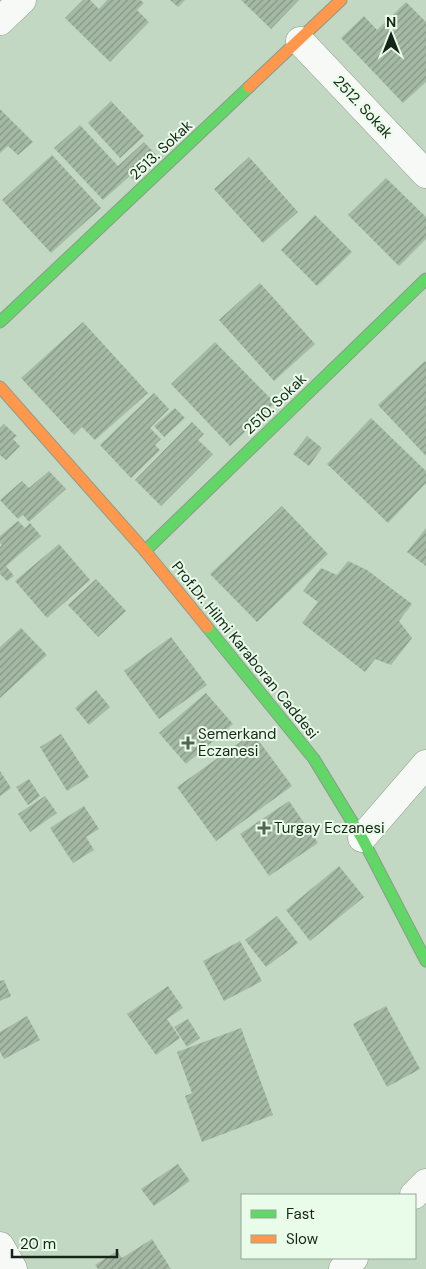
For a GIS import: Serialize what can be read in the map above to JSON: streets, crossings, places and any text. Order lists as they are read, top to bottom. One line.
{"streets":{"street":["2512. Sokak","2513. Sokak","2510. Sokak","Prof.Dr. Hilmi Karaboran Caddesi"]},"crossings":[["2512. Sokak","2513. Sokak"],["2510. Sokak","Prof.Dr. Hilmi Karaboran Caddesi"]],"places":{"health":["Semerkand Eczanesi","Turgay Eczanesi"]},"legend":["Fast","Slow"],"scale_bar":"20 m","north":"top"}
